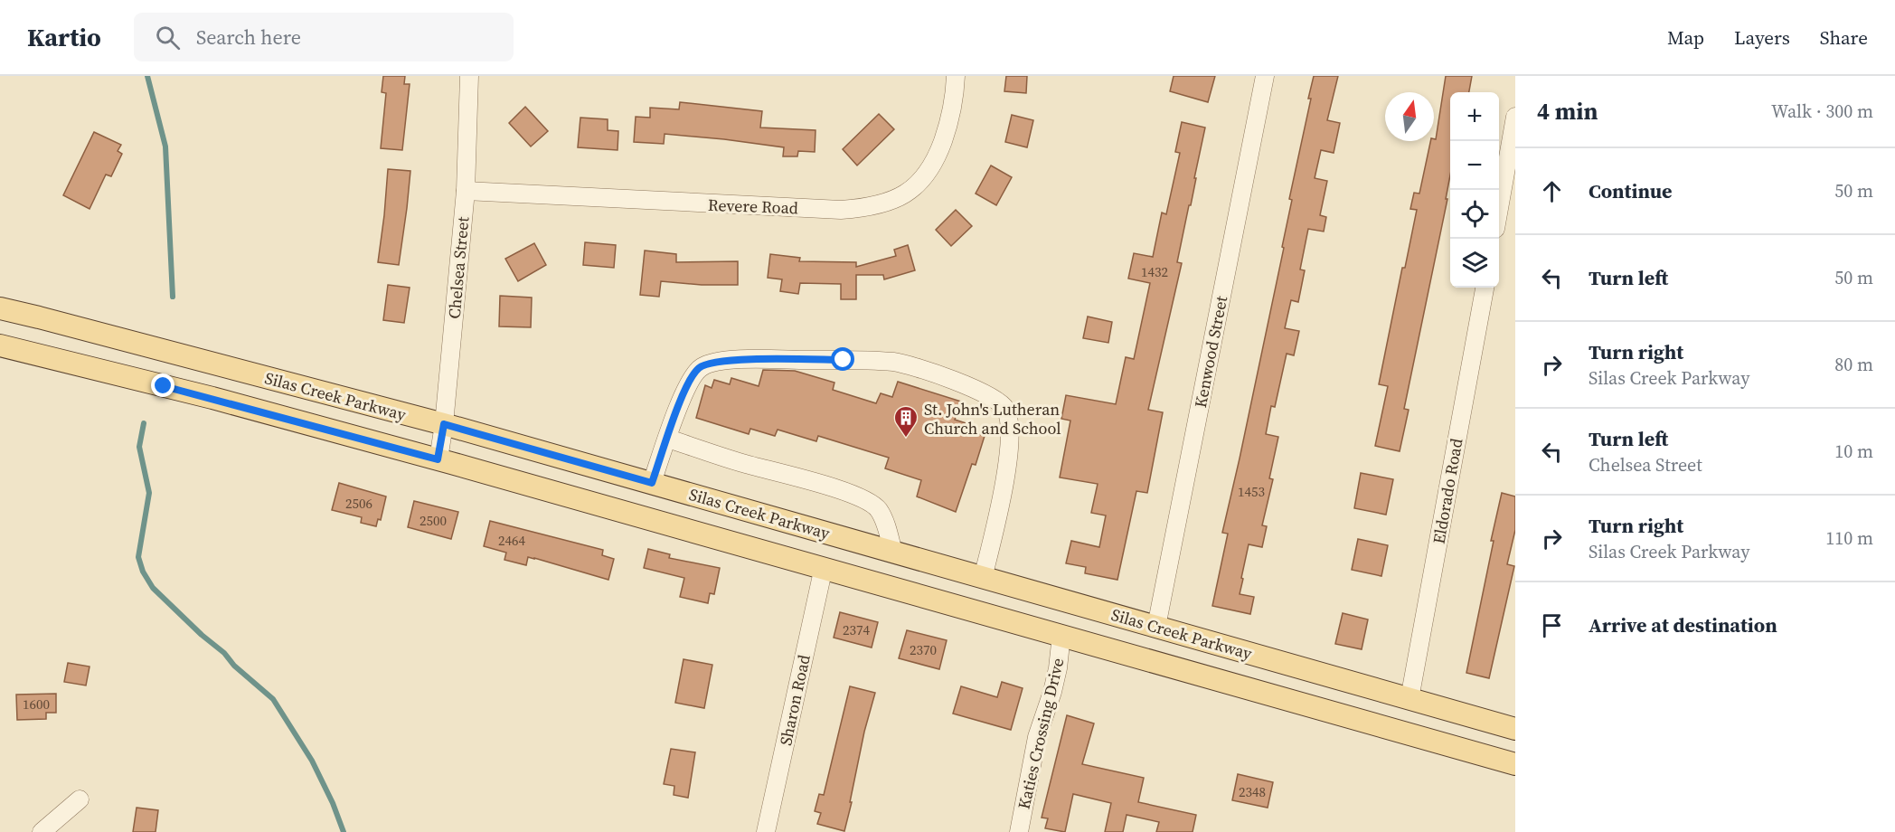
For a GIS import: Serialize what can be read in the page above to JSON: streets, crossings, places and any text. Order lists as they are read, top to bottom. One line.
{"streets":{"main road":["Silas Creek Parkway"],"street":["Revere Road","Chelsea Street","Kenwood Street","Eldorado Road","Sharon Road","Katies Crossing Drive"]},"crossings":[["Revere Road","Chelsea Street"],["Chelsea Street","Silas Creek Parkway"],["Kenwood Street","Silas Creek Parkway"],["Silas Creek Parkway","Eldorado Road"],["Silas Creek Parkway","Sharon Road"],["Silas Creek Parkway","Katies Crossing Drive"]],"places":{"building":["St. John's Lutheran Church and School"]},"house_numbers":["1432","1453","2506","2500","2464","2374","2370","1600","2348"],"north":"top","page":{"header":"Kartio","search":"Search here","nav":["Map","Layers","Share"],"heading":["4 min","Walk · 300 m"],"map_buttons":["+","−"],"list":[["Continue","50 m"],["Turn left","50 m"],["Turn right","Silas Creek Parkway","80 m"],["Turn left","Chelsea Street","10 m"],["Turn right","Silas Creek Parkway","110 m"],"Arrive at destination"]}}
